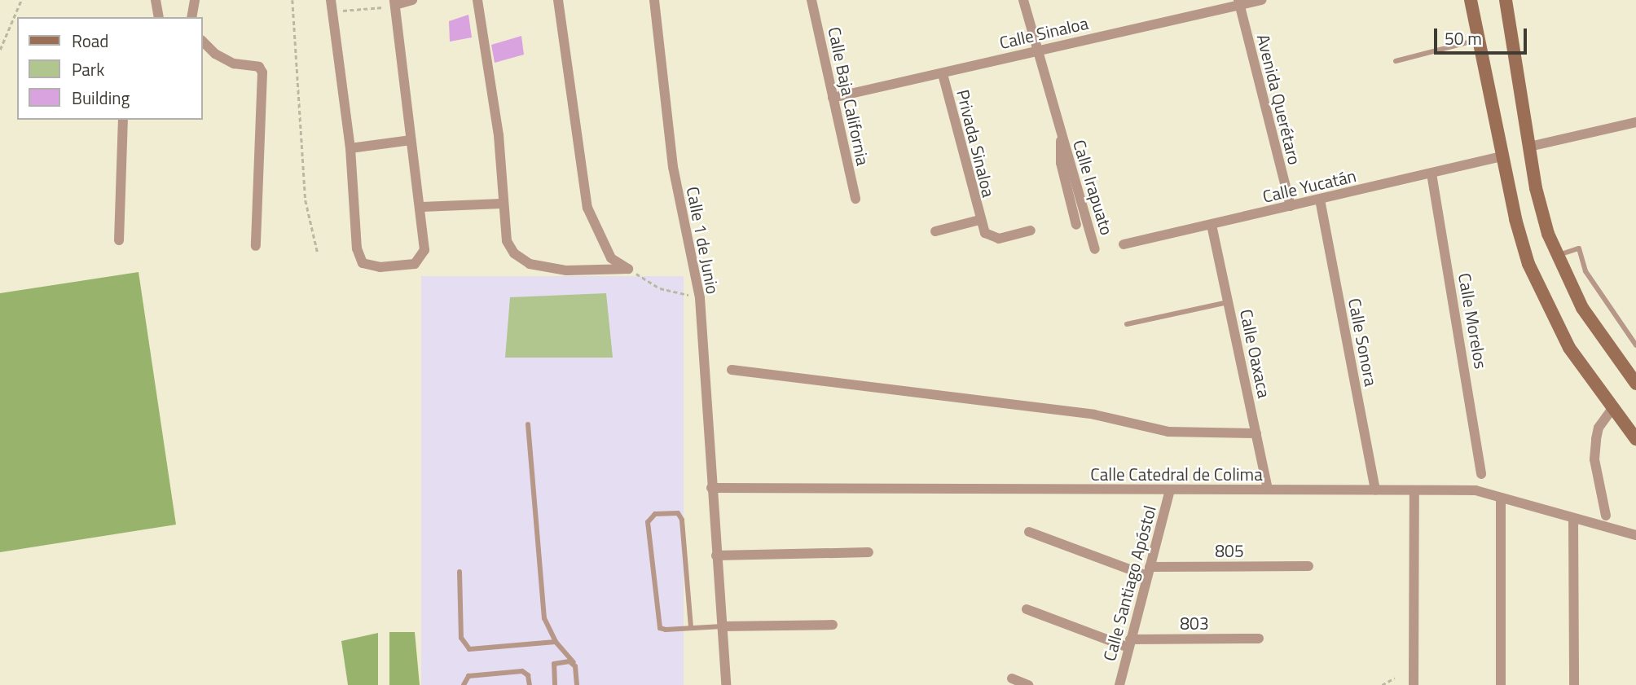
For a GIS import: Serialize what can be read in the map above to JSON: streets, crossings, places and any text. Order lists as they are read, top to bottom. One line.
{"streets":{"street":["Calle Sinaloa","Calle Baja California","Avenida Querétaro","Privada Sinaloa","Calle Yucatán","Calle Irapuato","Calle 1 de Junio","Calle Morelos","Calle Sonora","Calle Oaxaca","Calle Catedral de Colima","805","Calle Santiago Apóstol","803"]},"crossings":[["Calle Sinaloa","Calle Baja California"],["Calle Sinaloa","Avenida Querétaro"],["Calle Sinaloa","Privada Sinaloa"],["Calle Sinaloa","Calle Irapuato"],["Avenida Querétaro","Calle Yucatán"],["Calle Yucatán","Calle Morelos"],["Calle Yucatán","Calle Sonora"],["Calle Yucatán","Calle Oaxaca"],["Calle 1 de Junio","Calle Catedral de Colima"],["Calle Sonora","Calle Catedral de Colima"],["Calle Oaxaca","Calle Catedral de Colima"],["Calle Catedral de Colima","Calle Santiago Apóstol"],["805","Calle Santiago Apóstol"],["Calle Santiago Apóstol","803"]],"legend":["Road","Park","Building"],"scale_bar":"50 m"}
